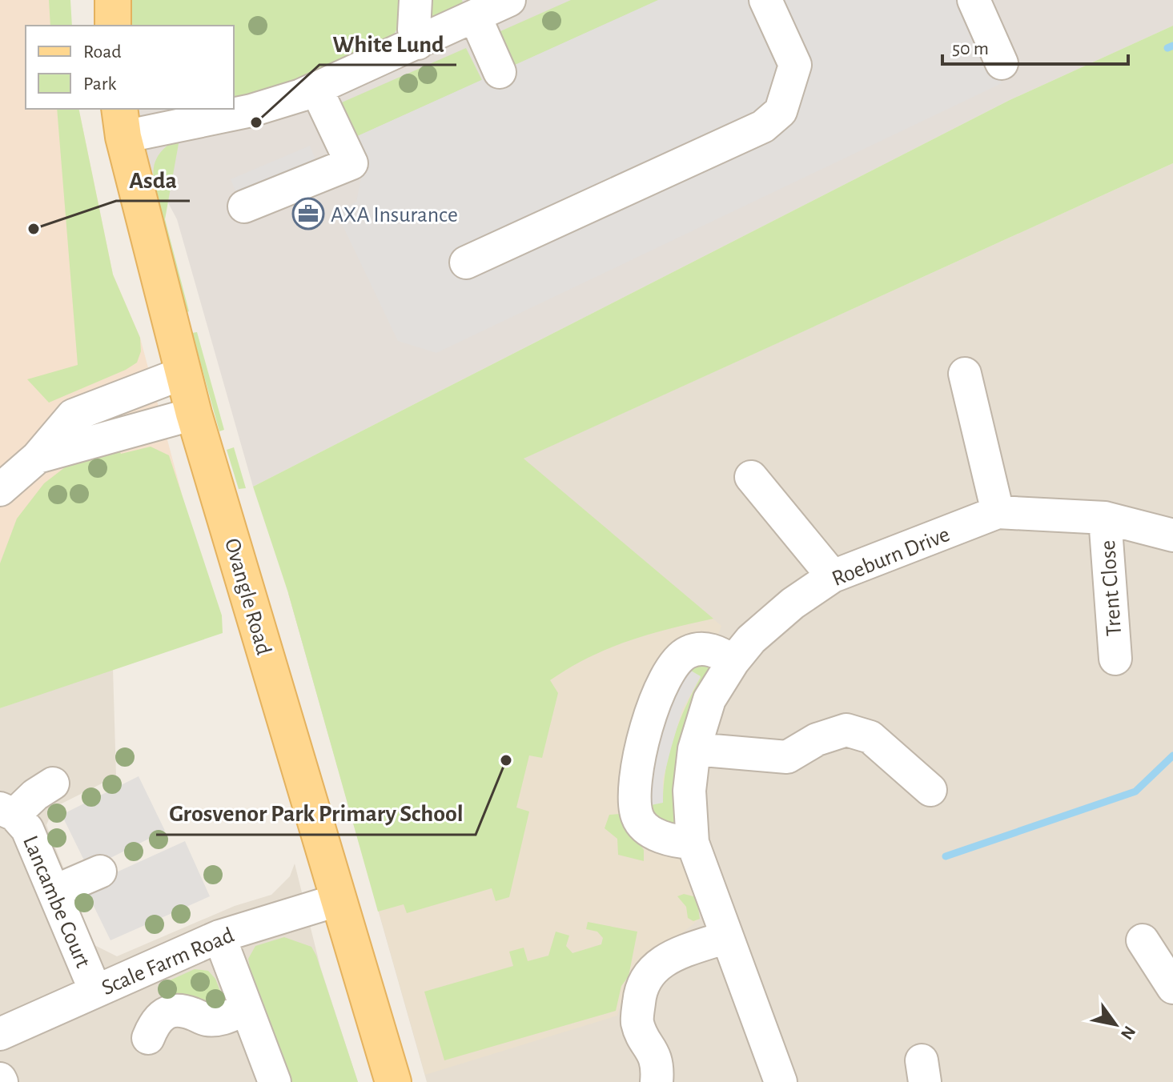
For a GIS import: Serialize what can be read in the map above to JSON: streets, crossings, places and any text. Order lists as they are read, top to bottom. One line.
{"streets":{"main road":["Ovangle Road"],"street":["Roeburn Drive","Trent Close","Lancambe Court","Scale Farm Road"]},"crossings":[["Roeburn Drive","Trent Close"],["Ovangle Road","Scale Farm Road"],["Lancambe Court","Scale Farm Road"]],"places":{"other":["White Lund","Asda","Grosvenor Park Primary School"],"office":["AXA Insurance"]},"legend":["Road","Park"],"scale_bar":"50 m","north":"bottom right"}
